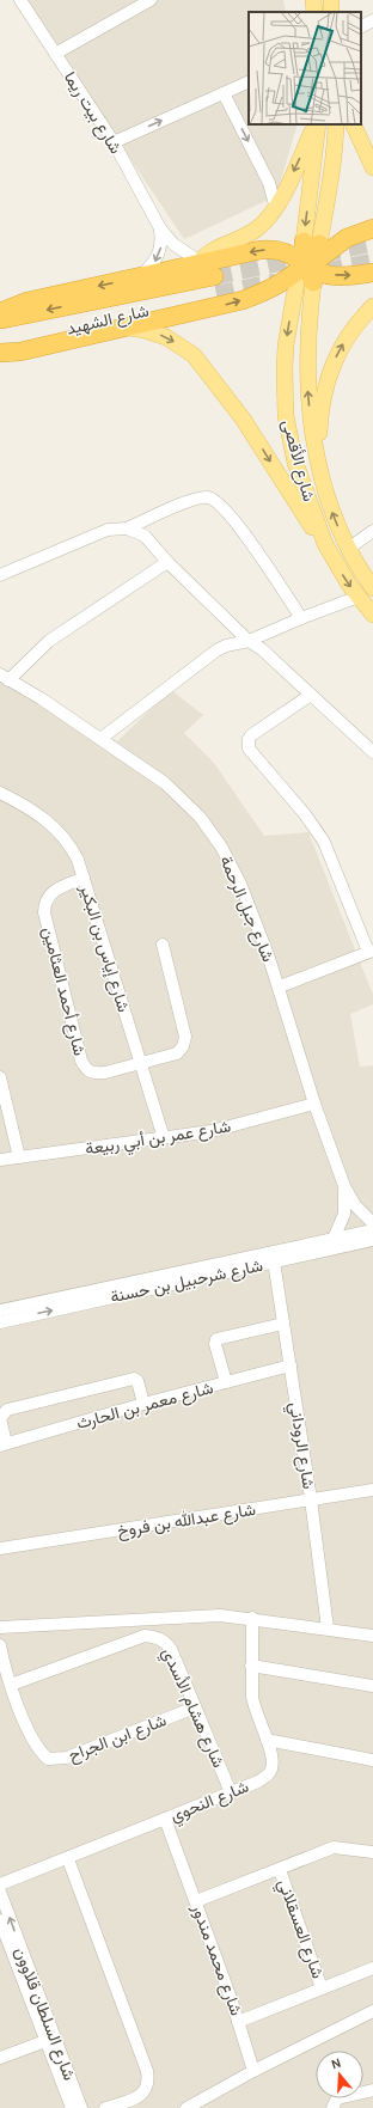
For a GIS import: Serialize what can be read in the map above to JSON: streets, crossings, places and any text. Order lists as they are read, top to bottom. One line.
{"streets":{"highway":["شارع الشهيد"],"main road":["شارع الأقصى"],"street":["شارع بيت ريما","شارع جبل الرحمة","شارع إياس بن البكير","شارع أحمد العثامين","شارع عمر بن أبي ربيعة","شارع شرحبيل بن حسنة","شارع معمر بن الحارث","شارع الروداني","شارع عبدالله بن فروخ","شارع هشام الأسدي","شارع ابن الجراح","شارع النحوي","شارع العسقلاني","شارع محمد مندور","شارع السلطان قلاوون"]},"crossings":[["شارع جبل الرحمة","شارع عمر بن أبي ربيعة"],["شارع جبل الرحمة","شارع شرحبيل بن حسنة"],["شارع إياس بن البكير","شارع أحمد العثامين"],["شارع إياس بن البكير","شارع عمر بن أبي ربيعة"],["شارع شرحبيل بن حسنة","شارع الروداني"],["شارع معمر بن الحارث","شارع الروداني"],["شارع الروداني","شارع عبدالله بن فروخ"],["شارع هشام الأسدي","شارع ابن الجراح"],["شارع هشام الأسدي","شارع النحوي"],["شارع النحوي","شارع محمد مندور"],["شارع العسقلاني","شارع محمد مندور"]],"north":"top"}
